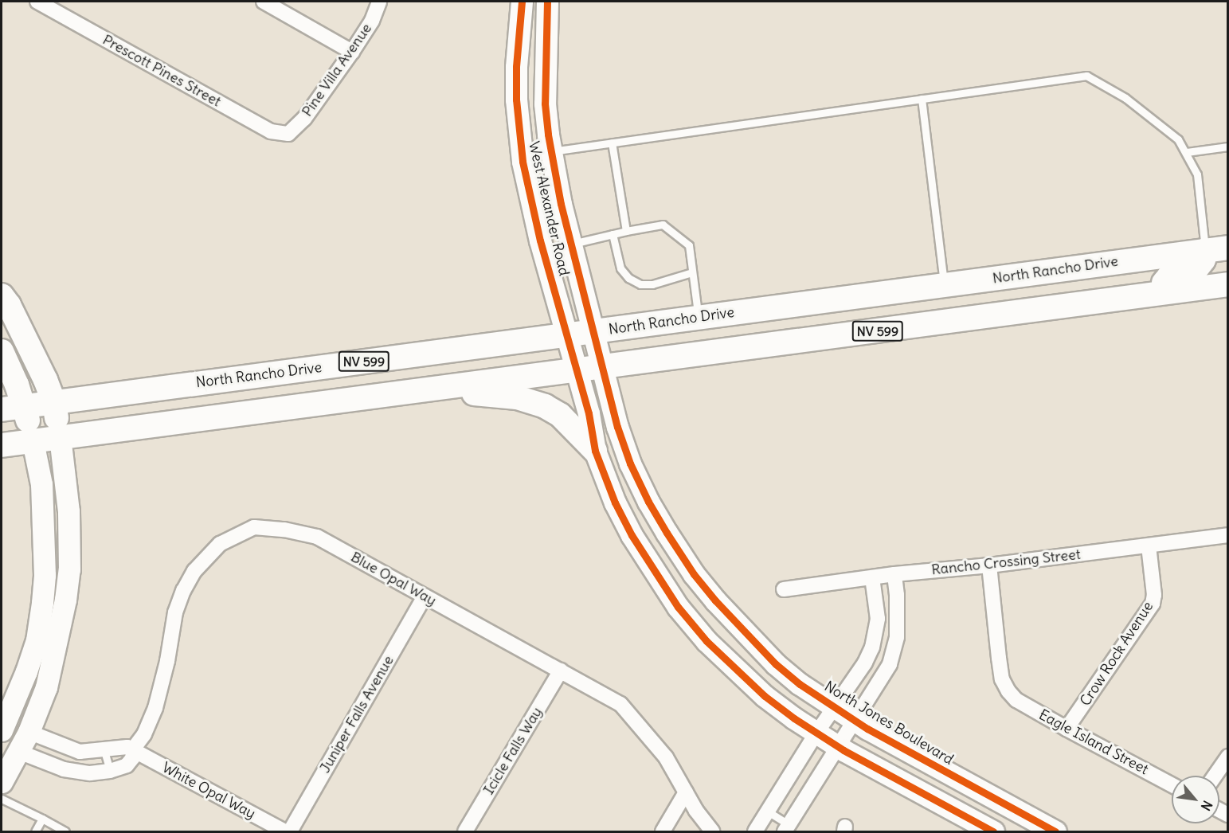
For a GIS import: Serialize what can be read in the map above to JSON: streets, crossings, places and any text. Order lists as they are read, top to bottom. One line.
{"streets":{"main road":["West Alexander Road","North Rancho Drive","NV 599","North Jones Boulevard"],"street":["Pine Villa Avenue","Prescott Pines Street","Rancho Crossing Street","Blue Opal Way","Crow Rock Avenue","Juniper Falls Avenue","Eagle Island Street","Icicle Falls Way","White Opal Way"]},"crossings":[["Pine Villa Avenue","Prescott Pines Street"],["West Alexander Road","North Rancho Drive"],["West Alexander Road","North Jones Boulevard"],["North Rancho Drive","North Jones Boulevard"],["NV 599","North Jones Boulevard"],["Rancho Crossing Street","Crow Rock Avenue"],["Rancho Crossing Street","Eagle Island Street"],["Blue Opal Way","Juniper Falls Avenue"],["Blue Opal Way","Icicle Falls Way"],["Blue Opal Way","White Opal Way"],["Crow Rock Avenue","Eagle Island Street"]],"north":"bottom right"}
